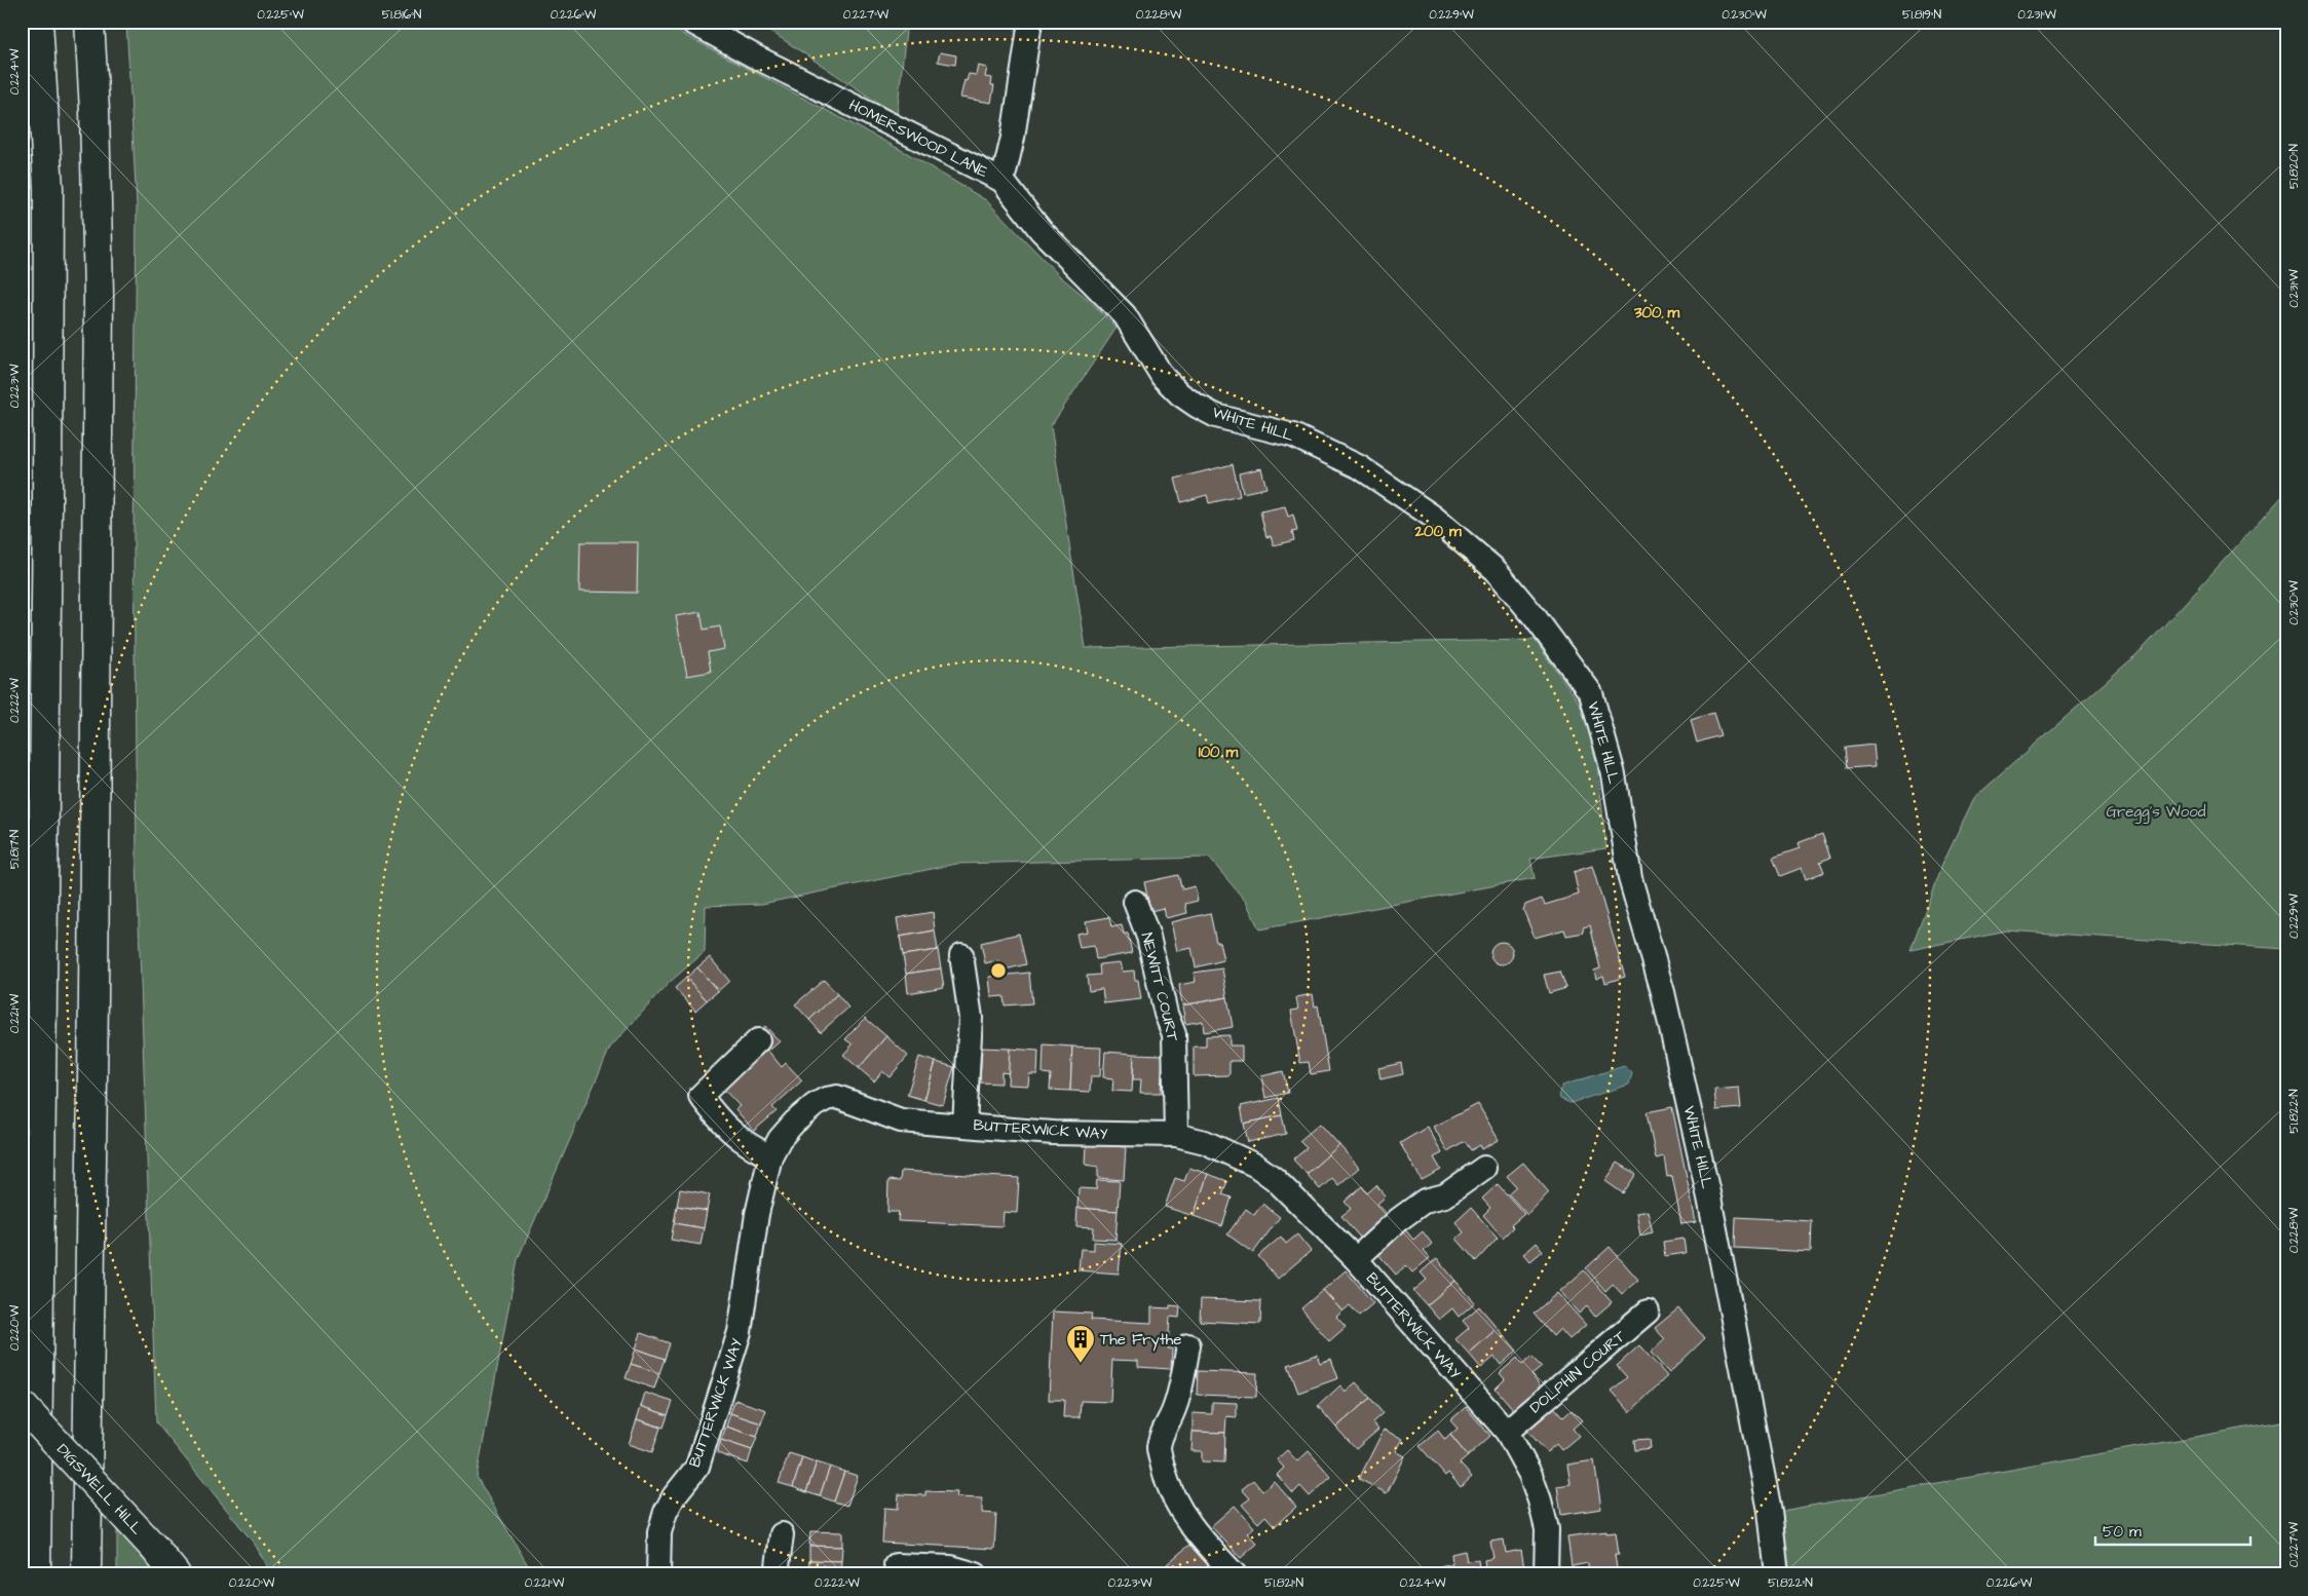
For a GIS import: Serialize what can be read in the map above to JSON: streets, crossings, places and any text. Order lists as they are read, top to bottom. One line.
{"streets":{"main road":["DIGSWELL HILL"],"street":["HOMERSWOOD LANE","WHITE HILL","NEWITT COURT","BUTTERWICK WAY","DOLPHIN COURT"]},"crossings":[["HOMERSWOOD LANE","WHITE HILL"],["NEWITT COURT","BUTTERWICK WAY"],["BUTTERWICK WAY","DOLPHIN COURT"]],"parks":["Gregg's Wood"],"places":{"building":["The Frythe"]},"scale_bar":"50 m","coordinates":["0.225°W","51.816°N","0.226°W","0.227°W","0.228°W","0.229°W","0.230°W","51.819°N","0.231°W","0.224°W","51.820°N","0.223°W","0.222°W","51.817°N","0.221°W","51.822°N","0.220°W","51.821°N"],"rings":["300 m","200 m","100 m"]}
